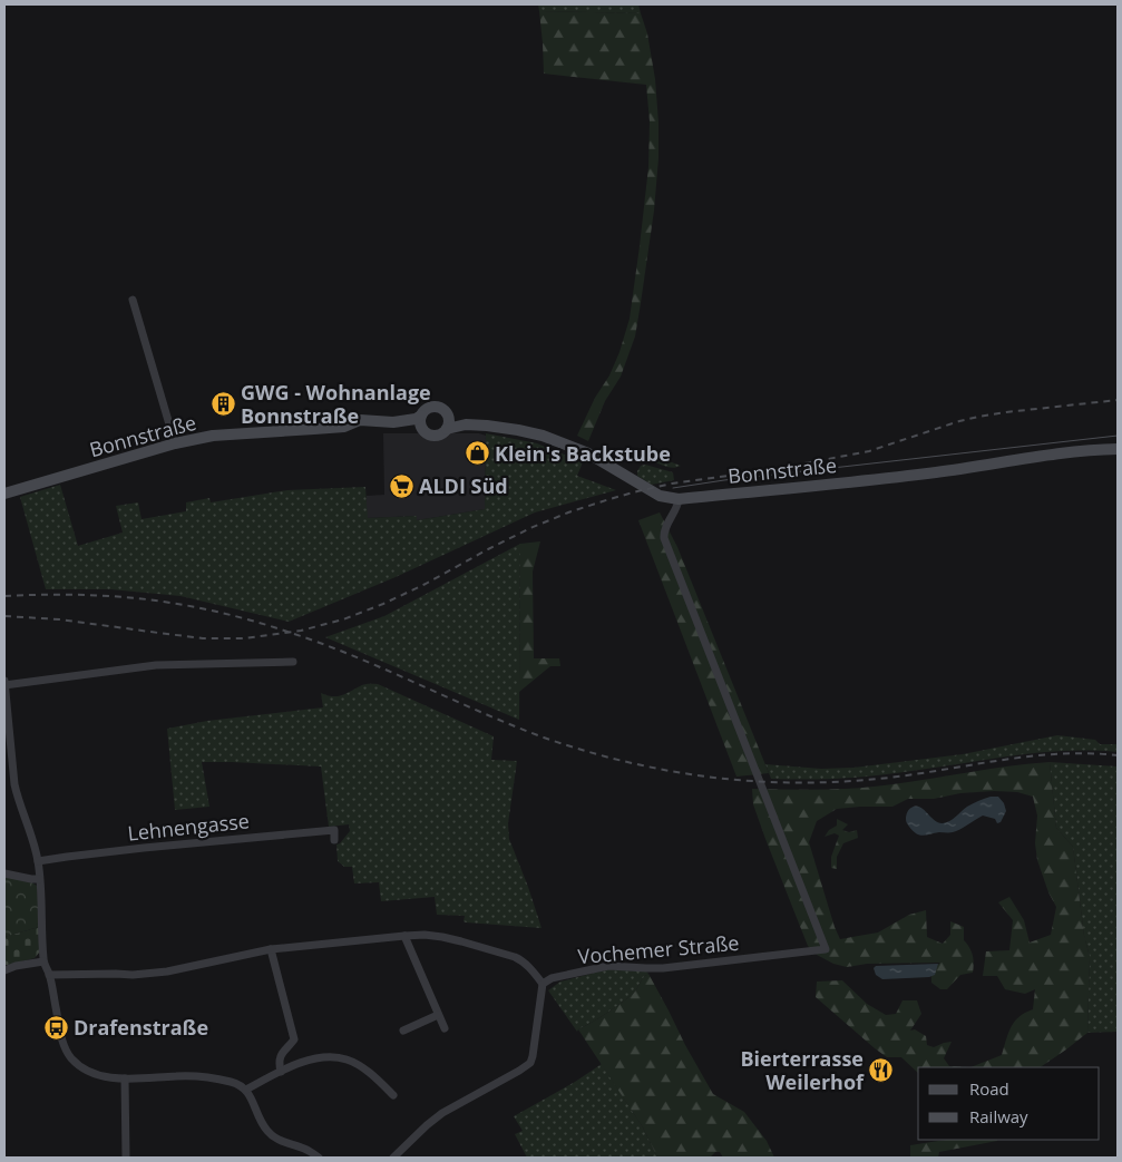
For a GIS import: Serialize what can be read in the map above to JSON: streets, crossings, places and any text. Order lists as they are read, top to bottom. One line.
{"streets":{"main road":["Bonnstraße"],"street":["Lehnengasse","Vochemer Straße"]},"crossings":[["Bonnstraße","Vochemer Straße"]],"places":{"building":["GWG - Wohnanlage Bonnstraße"],"shop":["Klein's Backstube"],"supermarket":["ALDI Süd"],"bus stop":["Drafenstraße"],"restaurant":["Bierterrasse Weilerhof"]},"legend":["Road","Railway"]}
